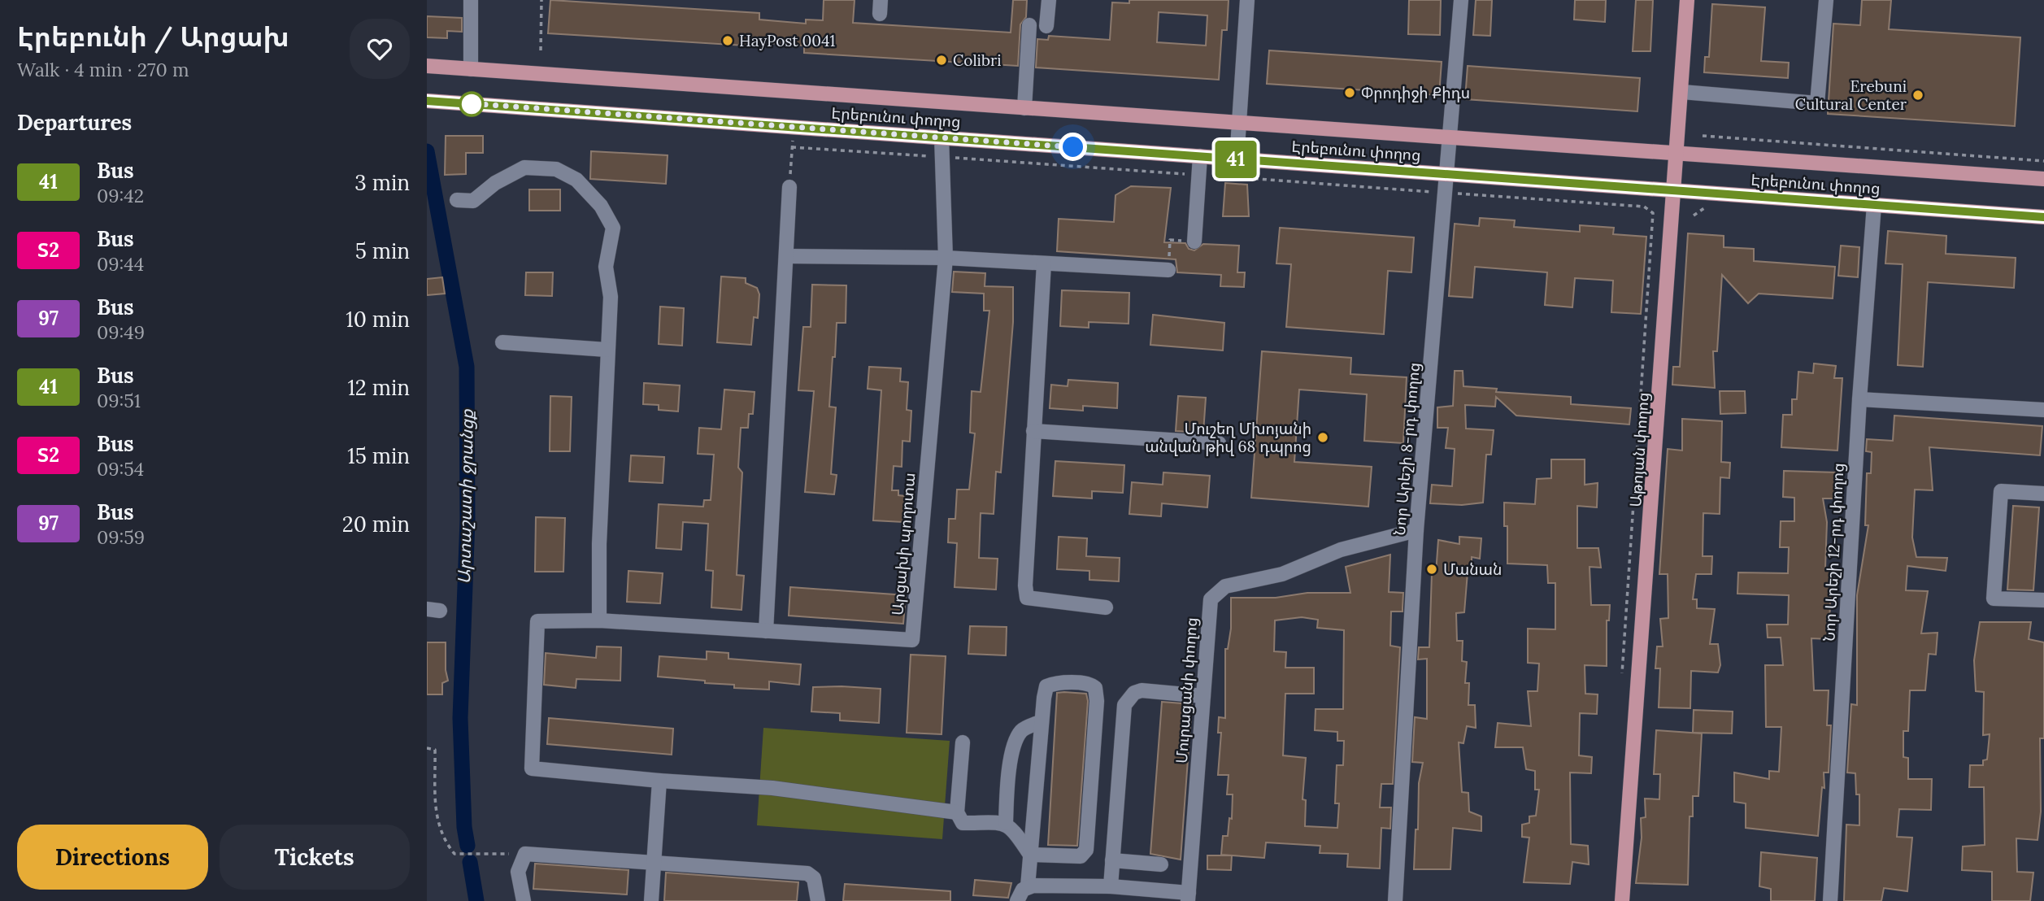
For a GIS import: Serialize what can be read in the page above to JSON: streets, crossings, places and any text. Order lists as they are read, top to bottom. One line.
{"streets":{"main road":["Էրեբունու փողոց","Աթոյան փողոց"],"street":["Նոր Արեշի 8-րդ փողոց","Արցախի պողոտա","Նոր Արեշի 12-րդ փողոց","Մուրացանի փողոց"]},"crossings":[["Էրեբունու փողոց","Նոր Արեշի 8-րդ փողոց"],["Էրեբունու փողոց","Աթոյան փողոց"],["Էրեբունու փողոց","Արցախի պողոտա"],["Էրեբունու փողոց","Նոր Արեշի 12-րդ փողոց"],["Նոր Արեշի 8-րդ փողոց","Մուրացանի փողոց"]],"water":["Արտաշատի ջրանցք"],"places":["HayPost 0041","Colibri","Փրոդիջի Քիդս","Erebuni Cultural Center","Մուշեղ Մխոյանի անվան թիվ 68 դպրոց","Մանան"],"lines":["bus line 41"],"page":{"heading":[["Էրեբունի / Արցախ","Walk · 4 min · 270 m"],"Departures"],"on_map":"41","list":[{"mark":"41","name":"Bus","note":"09:42","value":"3 min"},{"mark":"Տ2","name":"Bus","note":"09:44","value":"5 min"},{"mark":"97","name":"Bus","note":"09:49","value":"10 min"},{"mark":"41","name":"Bus","note":"09:51","value":"12 min"},{"mark":"Տ2","name":"Bus","note":"09:54","value":"15 min"},{"mark":"97","name":"Bus","note":"09:59","value":"20 min"}],"buttons":["Directions","Tickets"]}}
